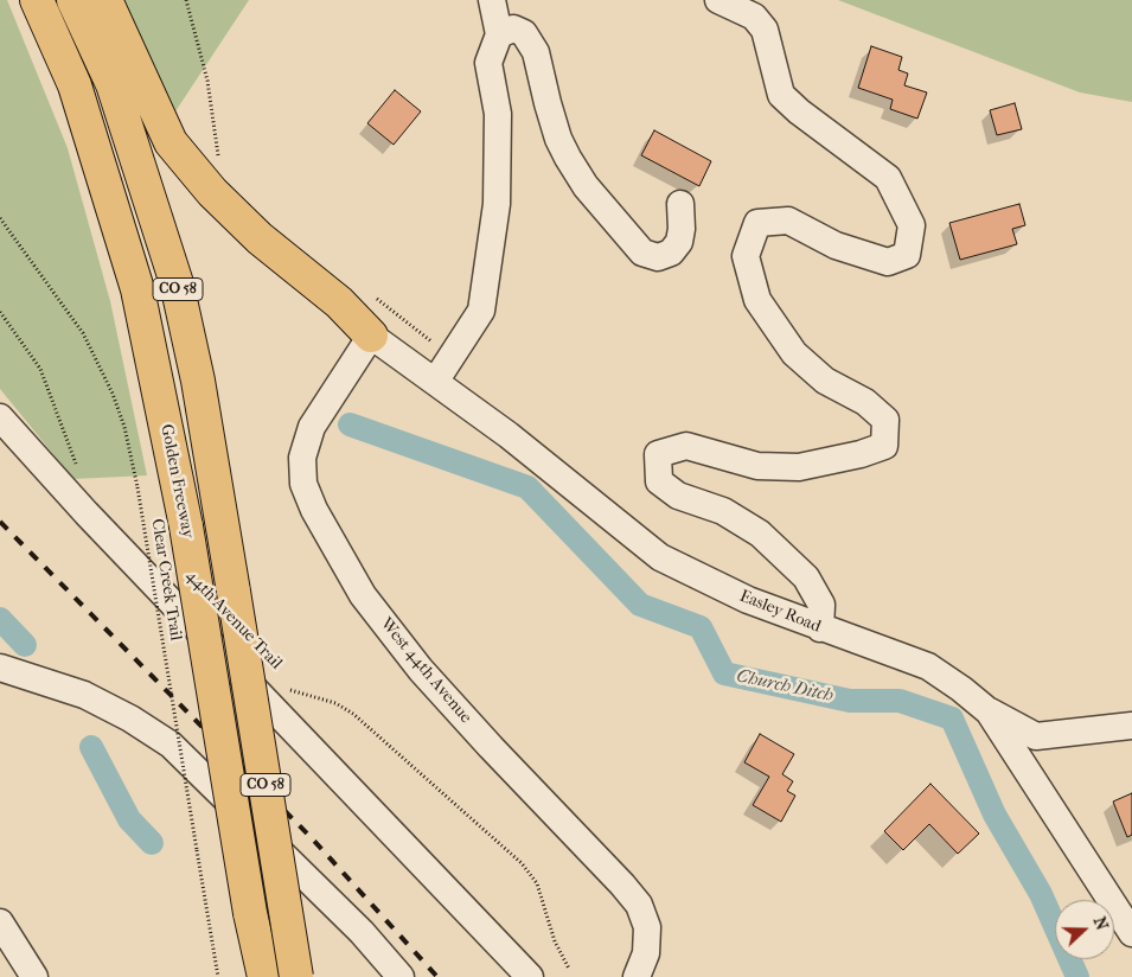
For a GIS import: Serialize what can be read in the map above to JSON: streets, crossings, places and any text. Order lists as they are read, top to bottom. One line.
{"streets":{"highway":["CO 58","Golden Freeway"],"street":["Easley Road","West 44th Avenue"],"path":["Clear Creek Trail","44th Avenue Trail"]},"crossings":[["Easley Road","West 44th Avenue"]],"water":["Church Ditch"],"north":"right"}
